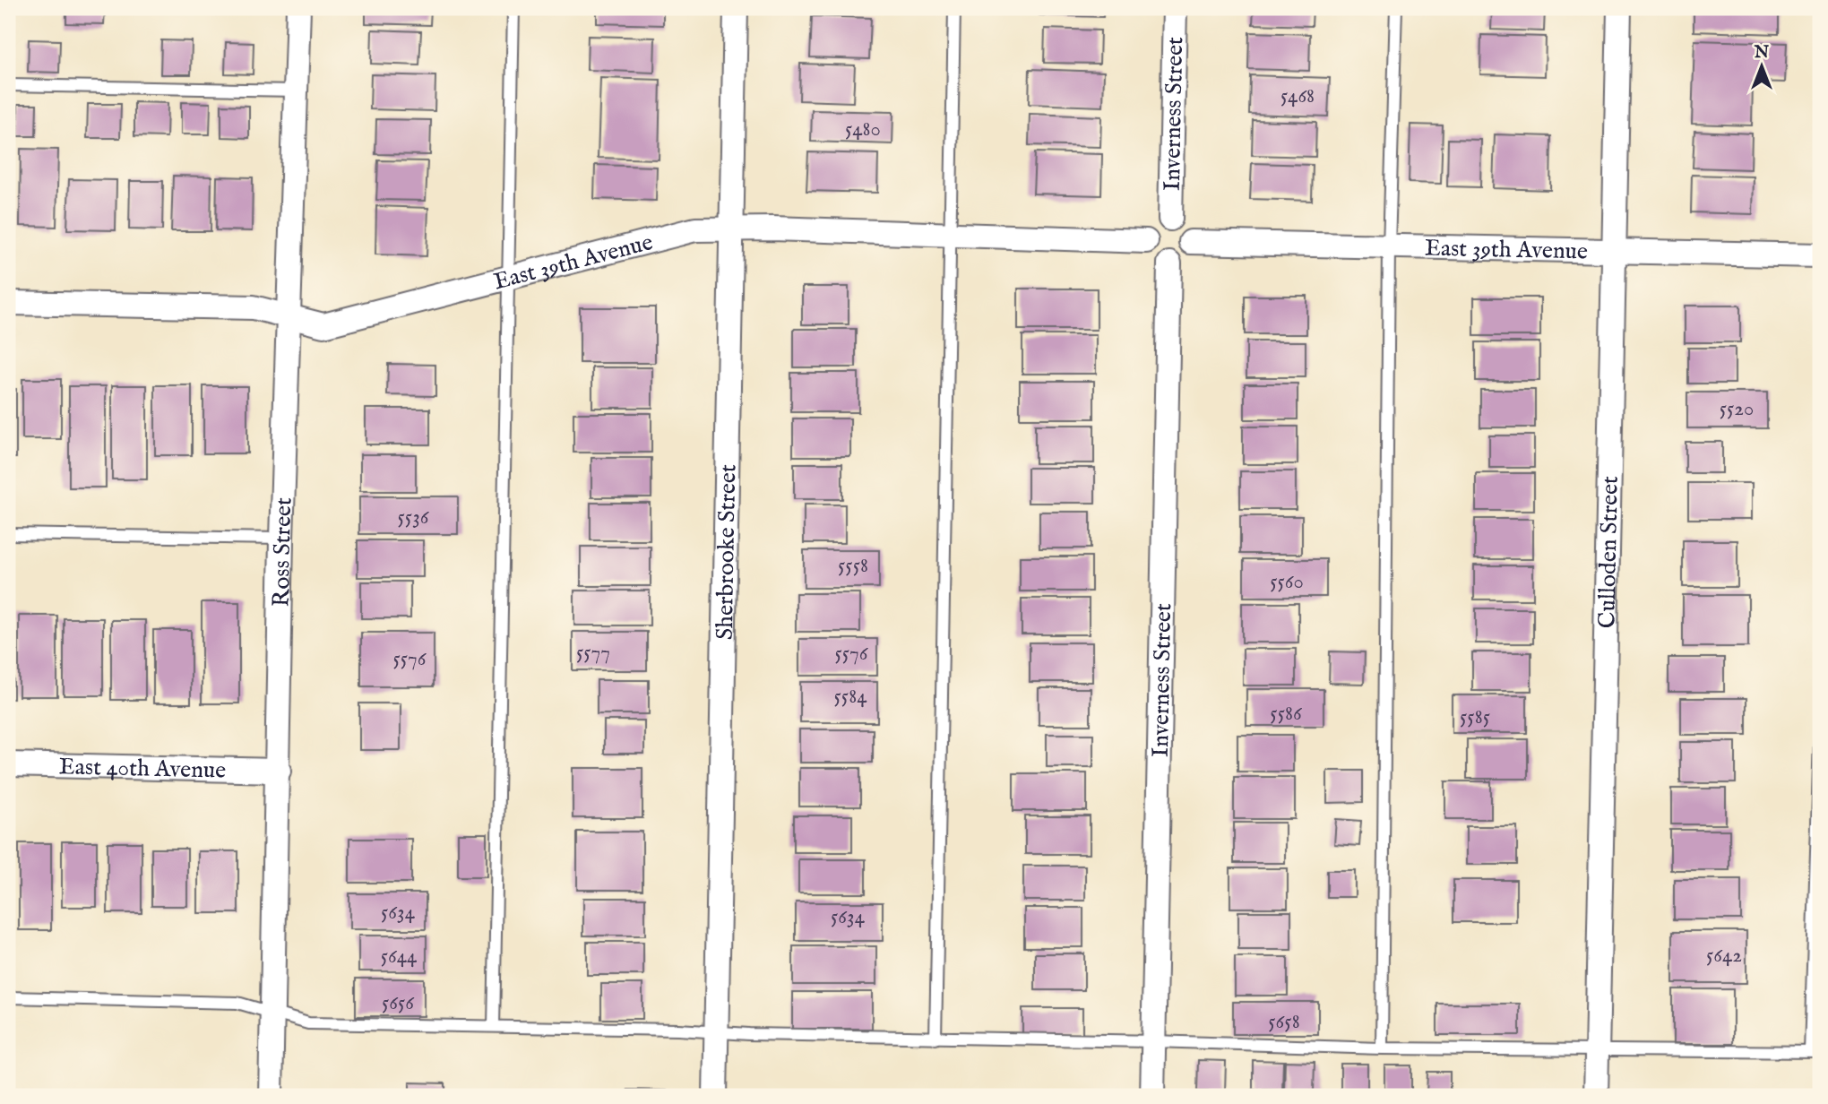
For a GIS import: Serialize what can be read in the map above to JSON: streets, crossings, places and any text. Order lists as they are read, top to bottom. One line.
{"streets":{"street":["Inverness Street","East 39th Avenue","Ross Street","Sherbrooke Street","Culloden Street","East 40th Avenue"]},"crossings":[["Inverness Street","East 39th Avenue"],["East 39th Avenue","Ross Street"],["East 39th Avenue","Sherbrooke Street"],["East 39th Avenue","Culloden Street"],["Ross Street","East 40th Avenue"]],"house_numbers":["5468","5480","5520","5536","5558","5560","5577","5576","5576","5584","5586","5585","5634","5634","5642","5644","5656","5658"],"north":"top"}
